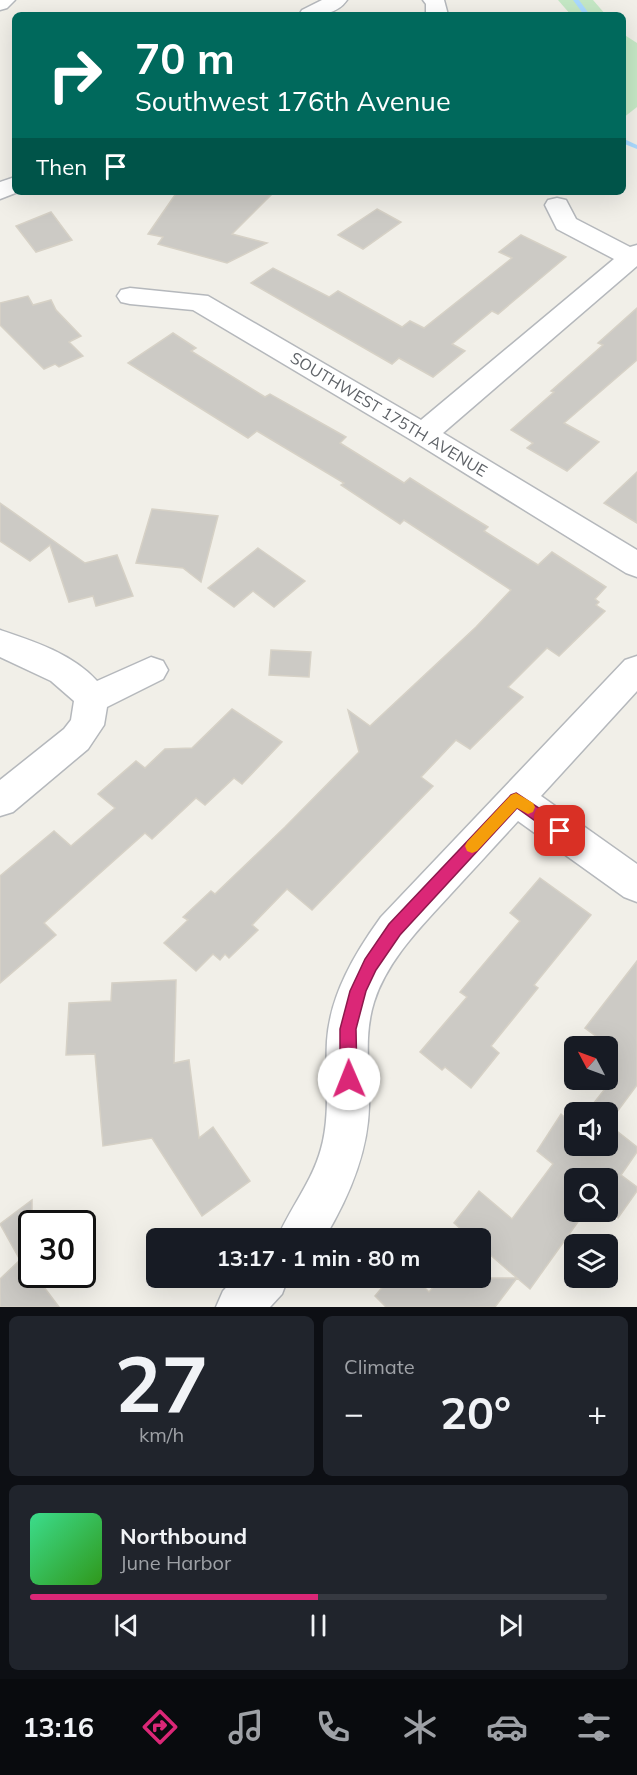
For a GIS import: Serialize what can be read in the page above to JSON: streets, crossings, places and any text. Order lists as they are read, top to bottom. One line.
{"streets":{"street":["SOUTHWEST 175TH AVENUE"]},"north":"top left","page":{"turn":["70 m","Southwest 176th Avenue"],"then":"Then","limit":"30","trip":"13:17 · 1 min · 80 m","tile":[["27","km/h"],"Climate"],"heat":["−","20°","+"],"song":["Northbound","June Harbor"],"tabs":"13:16"}}
